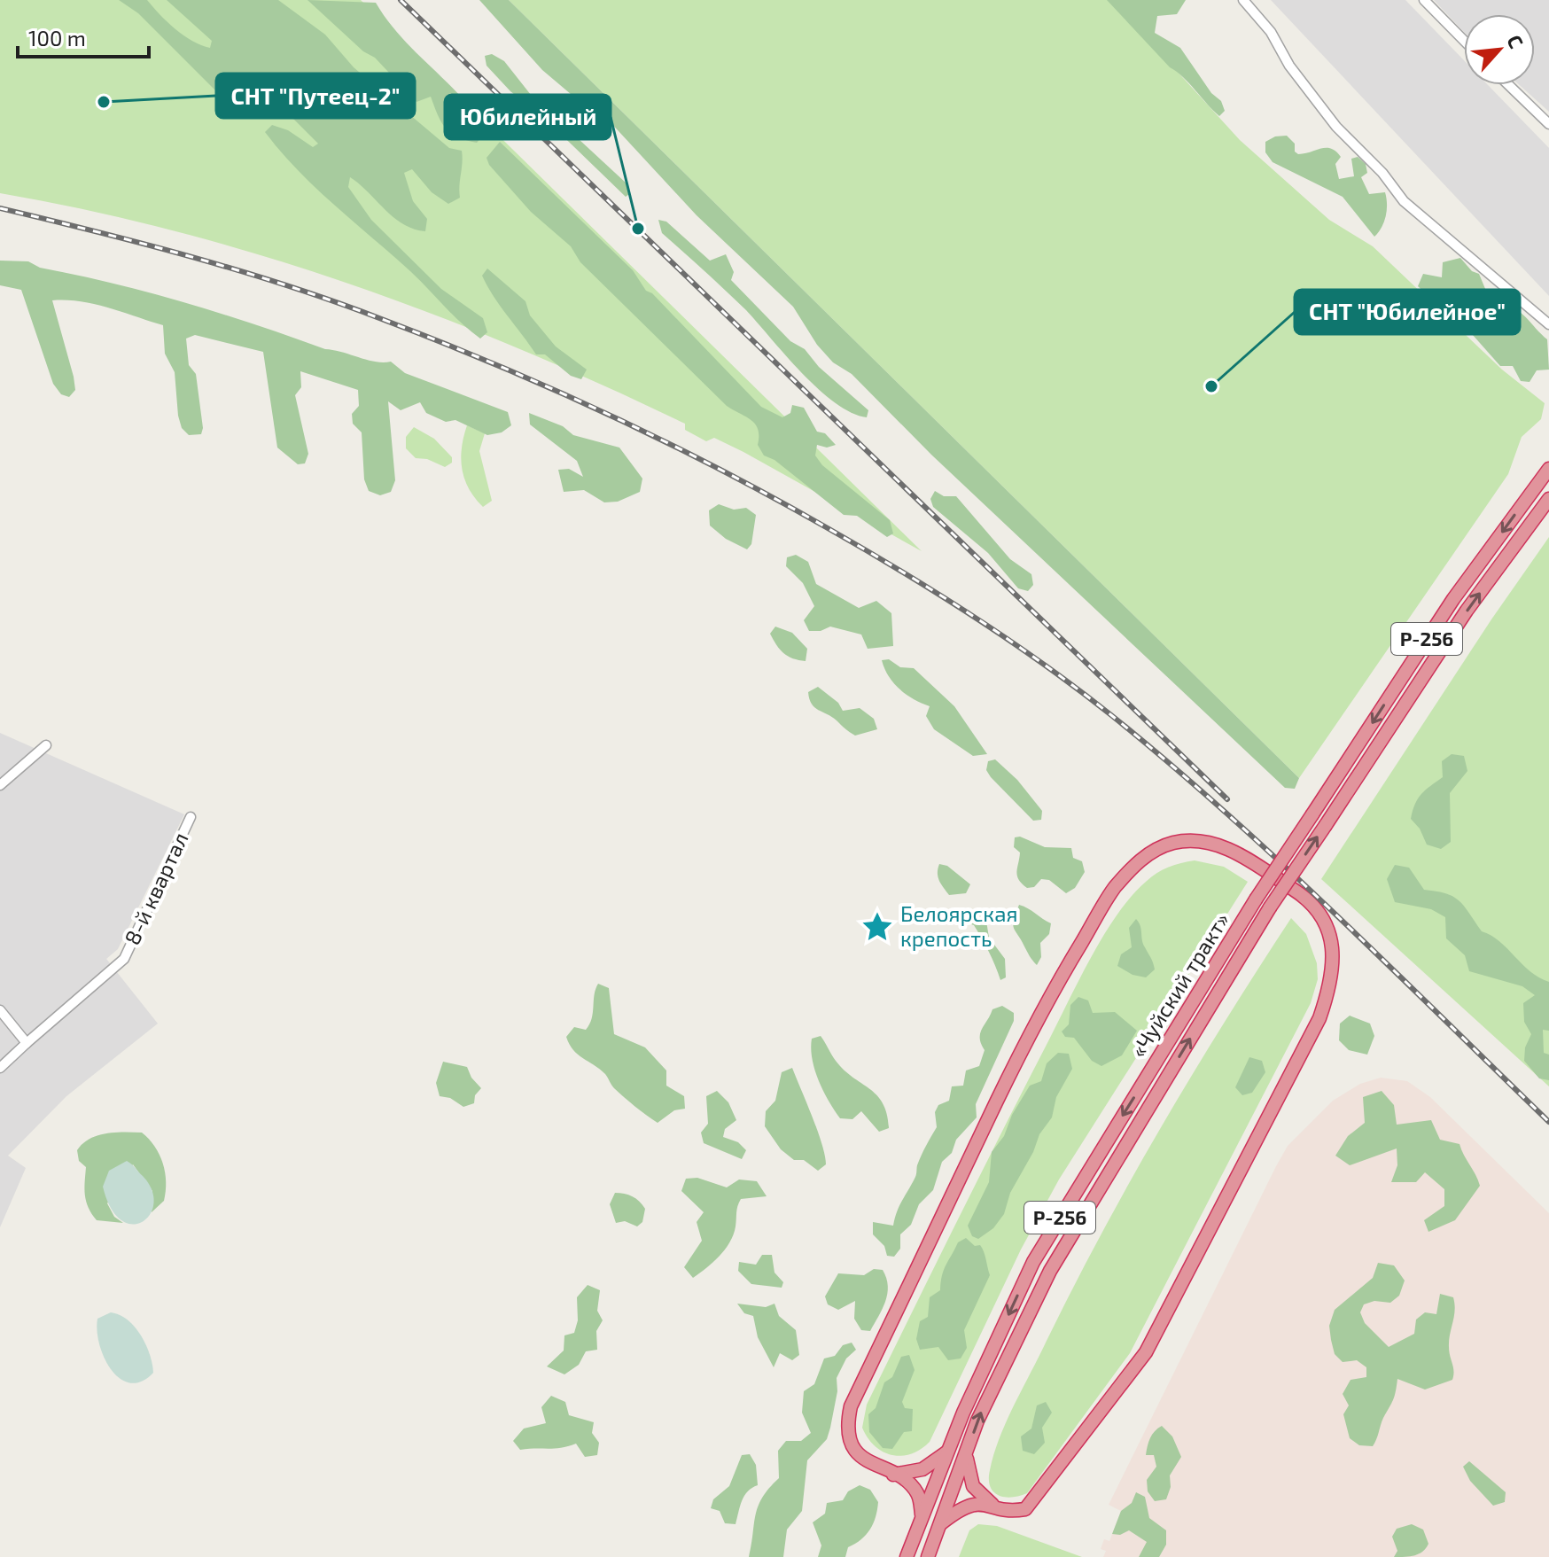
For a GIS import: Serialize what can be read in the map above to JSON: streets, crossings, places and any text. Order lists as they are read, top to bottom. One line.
{"streets":{"highway":["Р-256","«Чуйский тракт»"],"street":["8-й квартал"]},"places":{"other":["СНТ \"Путеец-2\"","Юбилейный","СНТ \"Юбилейное\""],"place":["Белоярская крепость"]},"scale_bar":"100 m","north":"top right"}
